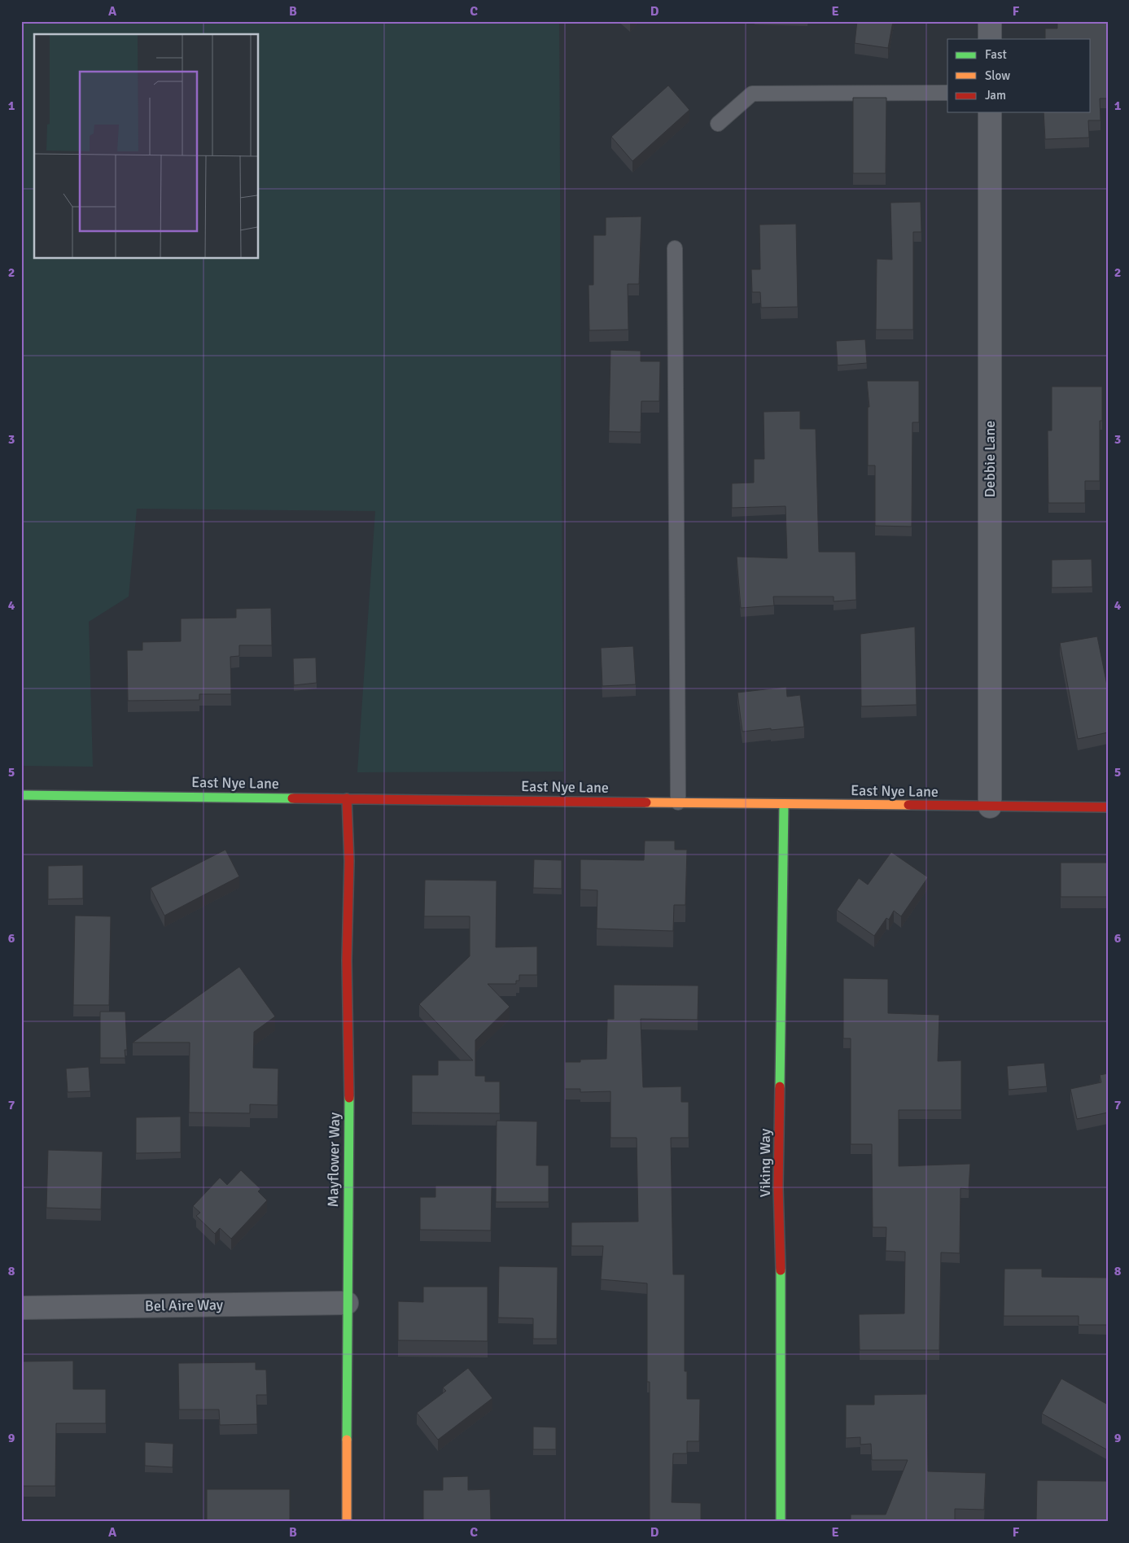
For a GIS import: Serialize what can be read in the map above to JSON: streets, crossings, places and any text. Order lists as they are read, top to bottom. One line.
{"streets":{"street":["Debbie Lane","East Nye Lane","Mayflower Way","Viking Way","Bel Aire Way"]},"crossings":[["Debbie Lane","East Nye Lane"],["East Nye Lane","Mayflower Way"],["East Nye Lane","Viking Way"],["Mayflower Way","Bel Aire Way"]],"legend":["Fast","Slow","Jam"],"grid":{"columns":["A","B","C","D","E","F"],"rows":["1","2","3","4","5","6","7","8","9"]}}
